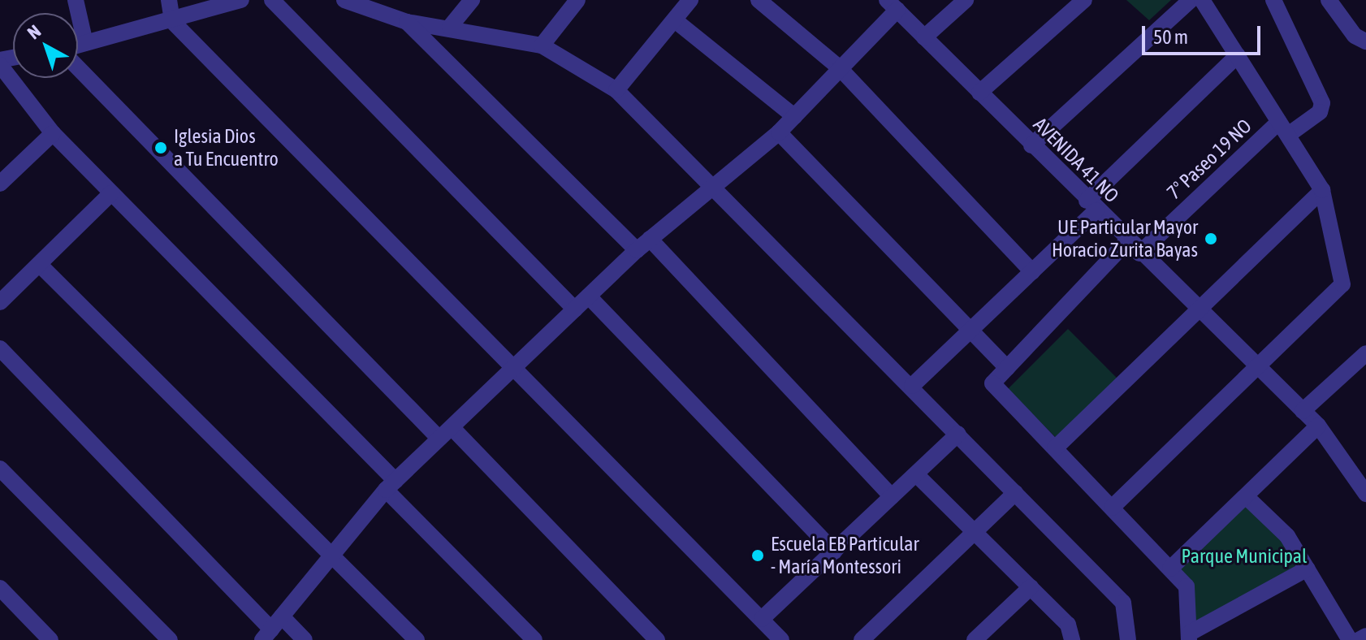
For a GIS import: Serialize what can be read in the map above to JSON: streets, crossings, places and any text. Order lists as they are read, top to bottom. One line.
{"streets":{"street":["7º Paseo 19 NO","AVENIDA 41 NO"]},"crossings":[["7º Paseo 19 NO","AVENIDA 41 NO"]],"parks":["Parque Municipal"],"places":["Iglesia Dios a Tu Encuentro","UE Particular Mayor Horacio Zurita Bayas","Escuela EB Particular - María Montessori"],"scale_bar":"50 m","north":"top left"}
